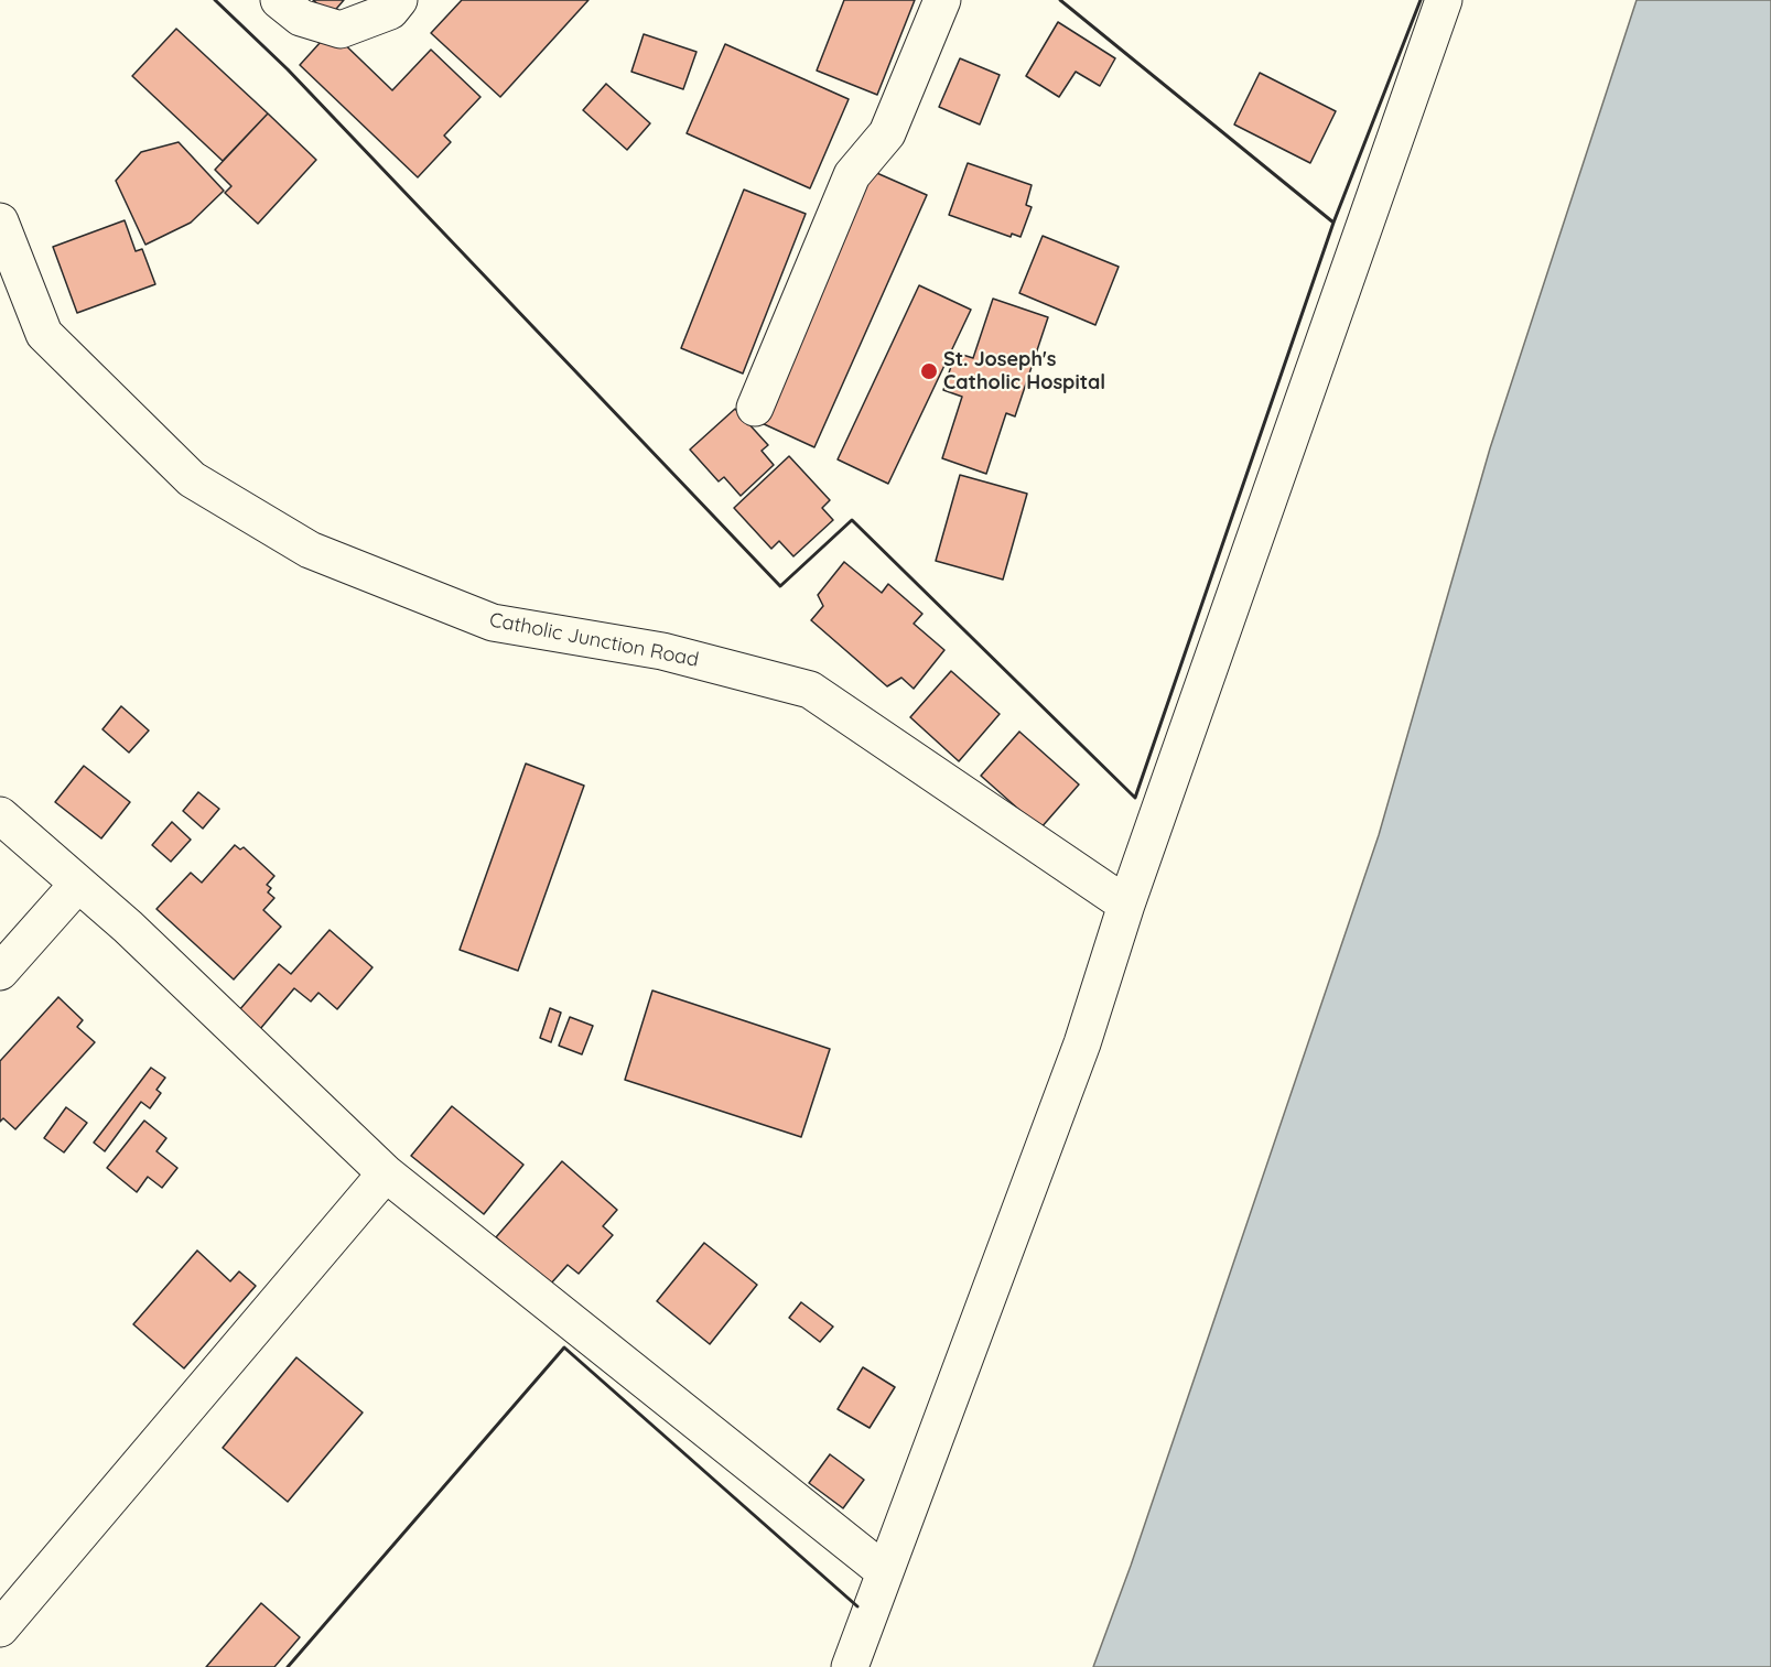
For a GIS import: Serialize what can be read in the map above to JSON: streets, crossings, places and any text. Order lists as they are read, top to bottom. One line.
{"streets":{"street":["Catholic Junction Road"]},"places":["St. Joseph's Catholic Hospital"]}
